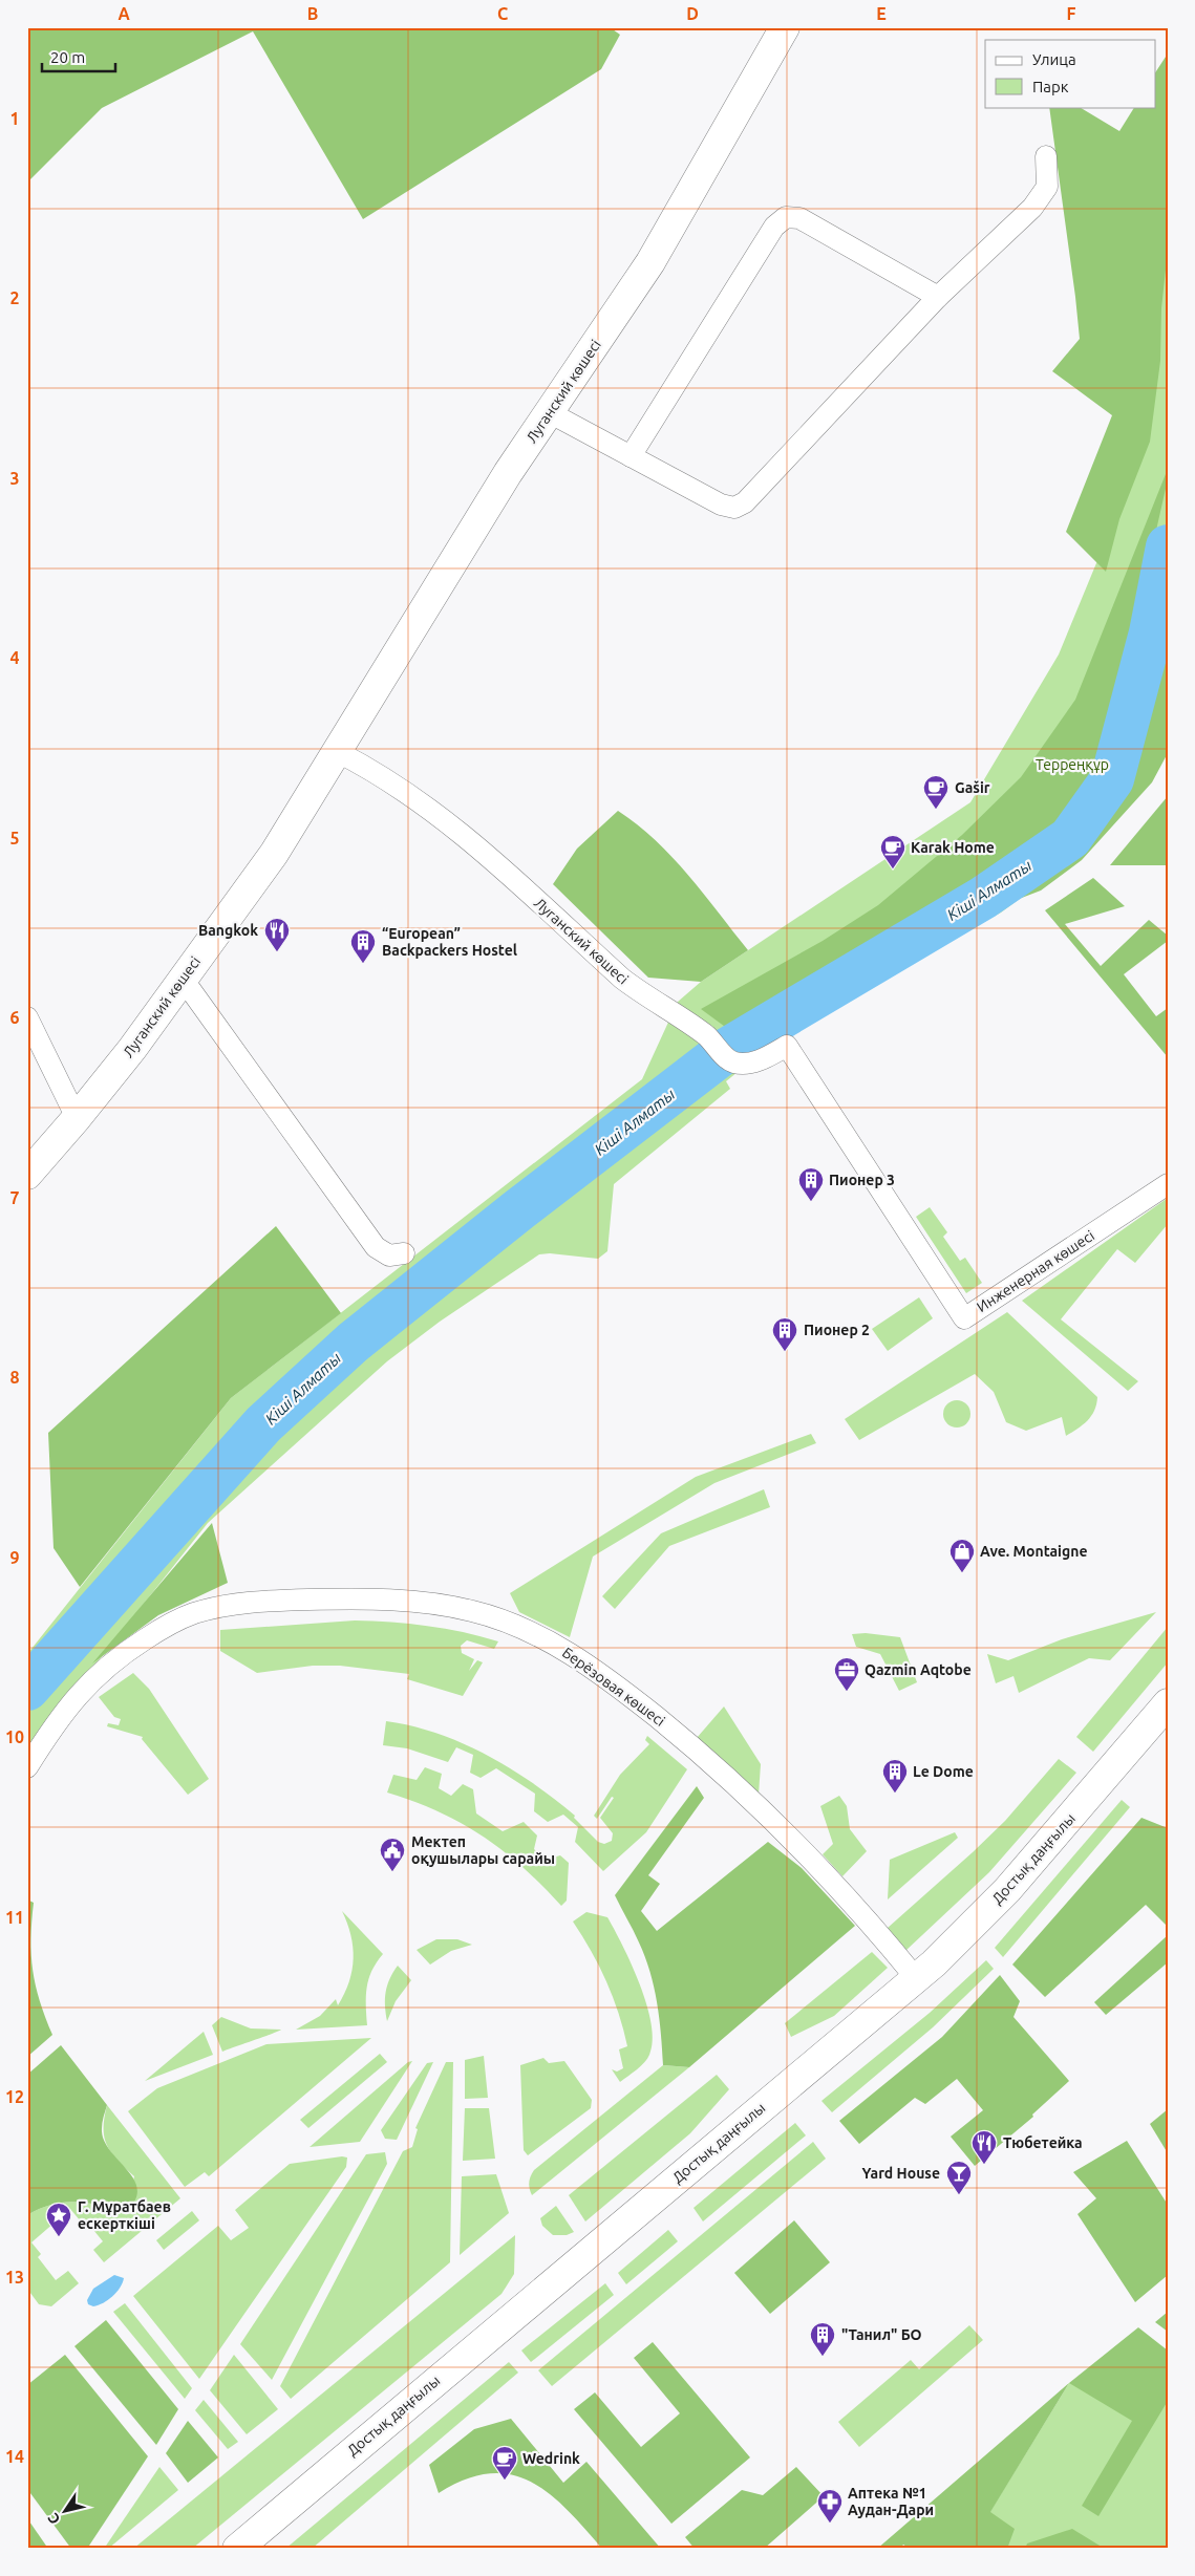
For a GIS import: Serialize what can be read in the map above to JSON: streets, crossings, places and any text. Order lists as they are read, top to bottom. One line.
{"streets":{"street":["Луганский көшесі","Инженерная көшесі","Берёзовая көшесі","Достық даңғылы"]},"crossings":[["Луганский көшесі","Инженерная көшесі"],["Берёзовая көшесі","Достық даңғылы"]],"water":["Кіші Алматы"],"parks":["Терреңқұр"],"places":{"cafe":["Gašir","Karak Home","Wedrink"],"restaurant":["Bangkok","Тюбетейка"],"building":["“European” Backpackers Hostel","Пионер 3","Пионер 2","Le Dome","\"Танил\" БО"],"shop":["Ave. Montaigne"],"office":["Qazmin Aqtobe"],"public building":["Мектеп оқушылары сарайы"],"bar":["Yard House"],"place":["Г. Мұратбаев ескерткіші"],"pharmacy":["Аптека №1 Аудан-Дари"]},"legend":["Улица","Парк"],"scale_bar":"20 m","north":"bottom left","grid":{"columns":["A","B","C","D","E","F"],"rows":["1","2","3","4","5","6","7","8","9","10","11","12","13","14"]}}
